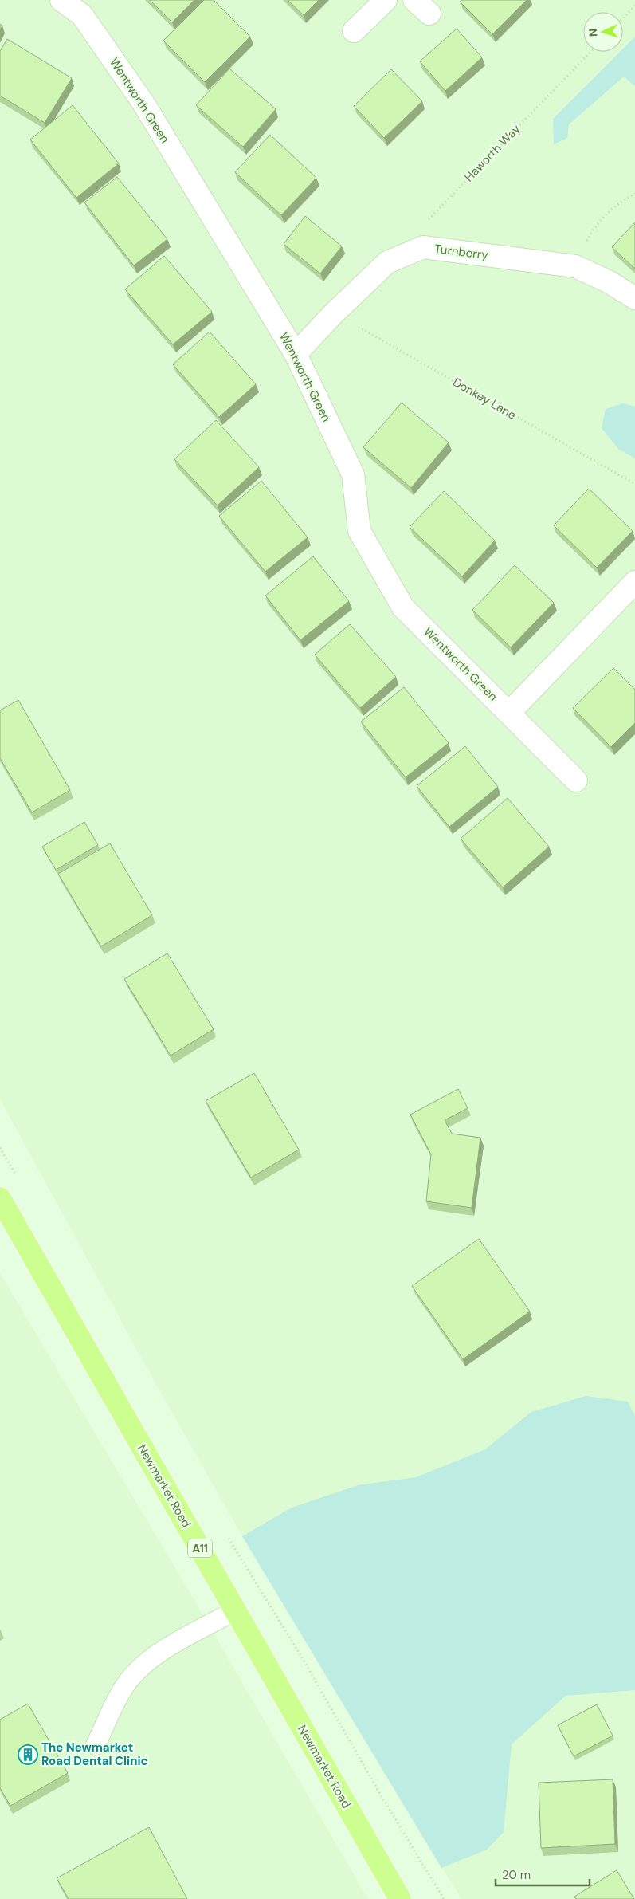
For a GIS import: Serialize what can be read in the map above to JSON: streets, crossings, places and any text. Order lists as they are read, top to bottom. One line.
{"streets":{"highway":["Newmarket Road","A11"],"street":["Wentworth Green","Turnberry"],"path":["Haworth Way","Donkey Lane"]},"crossings":[["Wentworth Green","Turnberry"],["Turnberry","Donkey Lane"]],"places":{"building":["The Newmarket Road Dental Clinic"]},"scale_bar":"20 m","north":"left"}
